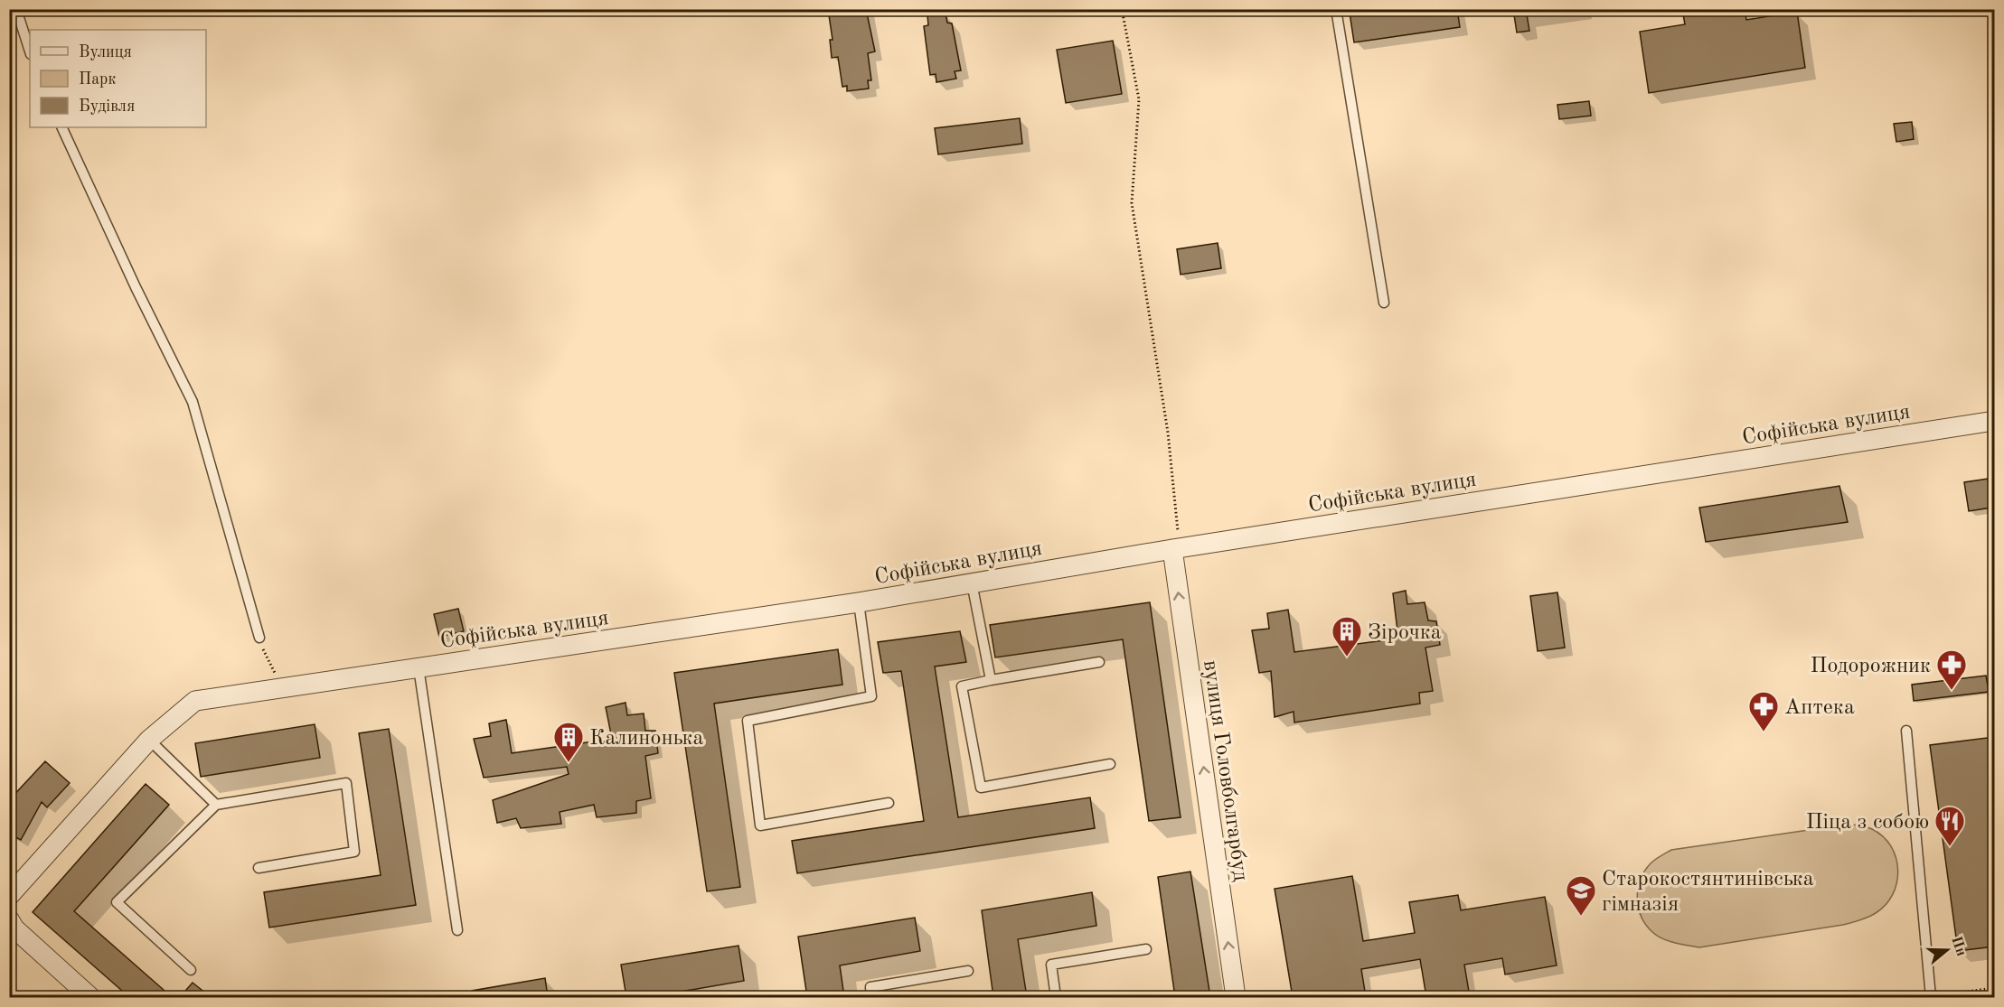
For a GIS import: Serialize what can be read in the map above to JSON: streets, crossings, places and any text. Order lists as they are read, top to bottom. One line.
{"streets":{"street":["Софійська вулиця","вулиця Головболгарбуд"]},"crossings":[["Софійська вулиця","вулиця Головболгарбуд"]],"one_way":["вулиця Головболгарбуд"],"places":{"building":["Зірочка","Калинонька"],"pharmacy":["Подорожник","Аптека"],"restaurant":["Піца з собою"],"school or university":["Старокостянтинівська гімназія"]},"legend":["Вулиця","Парк","Будівля"],"north":"right"}
